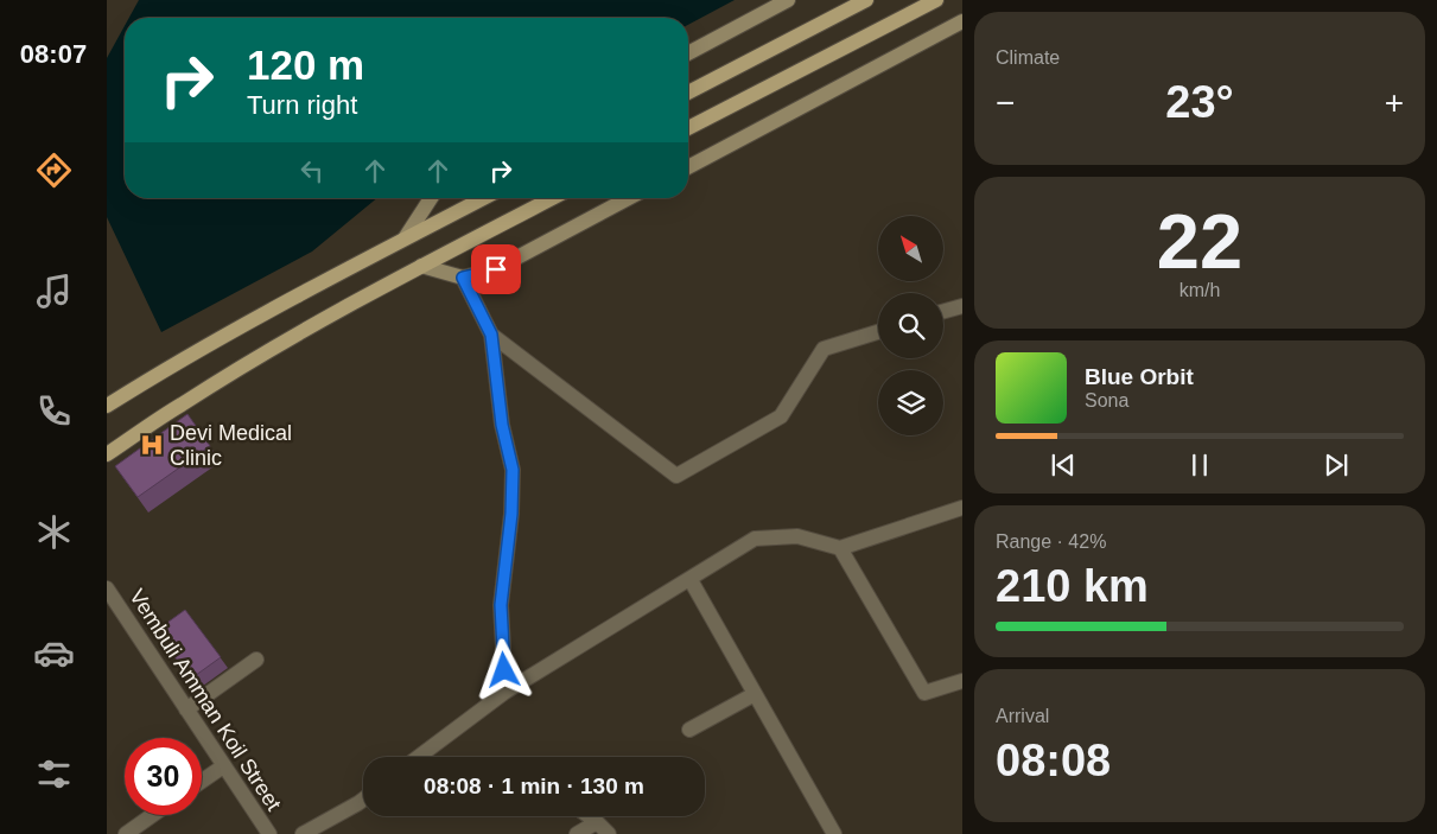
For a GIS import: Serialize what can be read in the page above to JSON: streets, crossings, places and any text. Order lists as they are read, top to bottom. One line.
{"streets":{"street":["Vembuli Amman Koil Street"]},"places":{"hospital":["Devi Medical Clinic"]},"north":"top left","page":{"tabs":"08:07","tile":["Climate",["22","km/h"],["Range · 42%","210 km"],["Arrival","08:08"]],"turn":["120 m","Turn right"],"heat":["−","23°","+"],"song":["Blue Orbit","Sona"],"limit":"30","trip":"08:08 · 1 min · 130 m"}}
